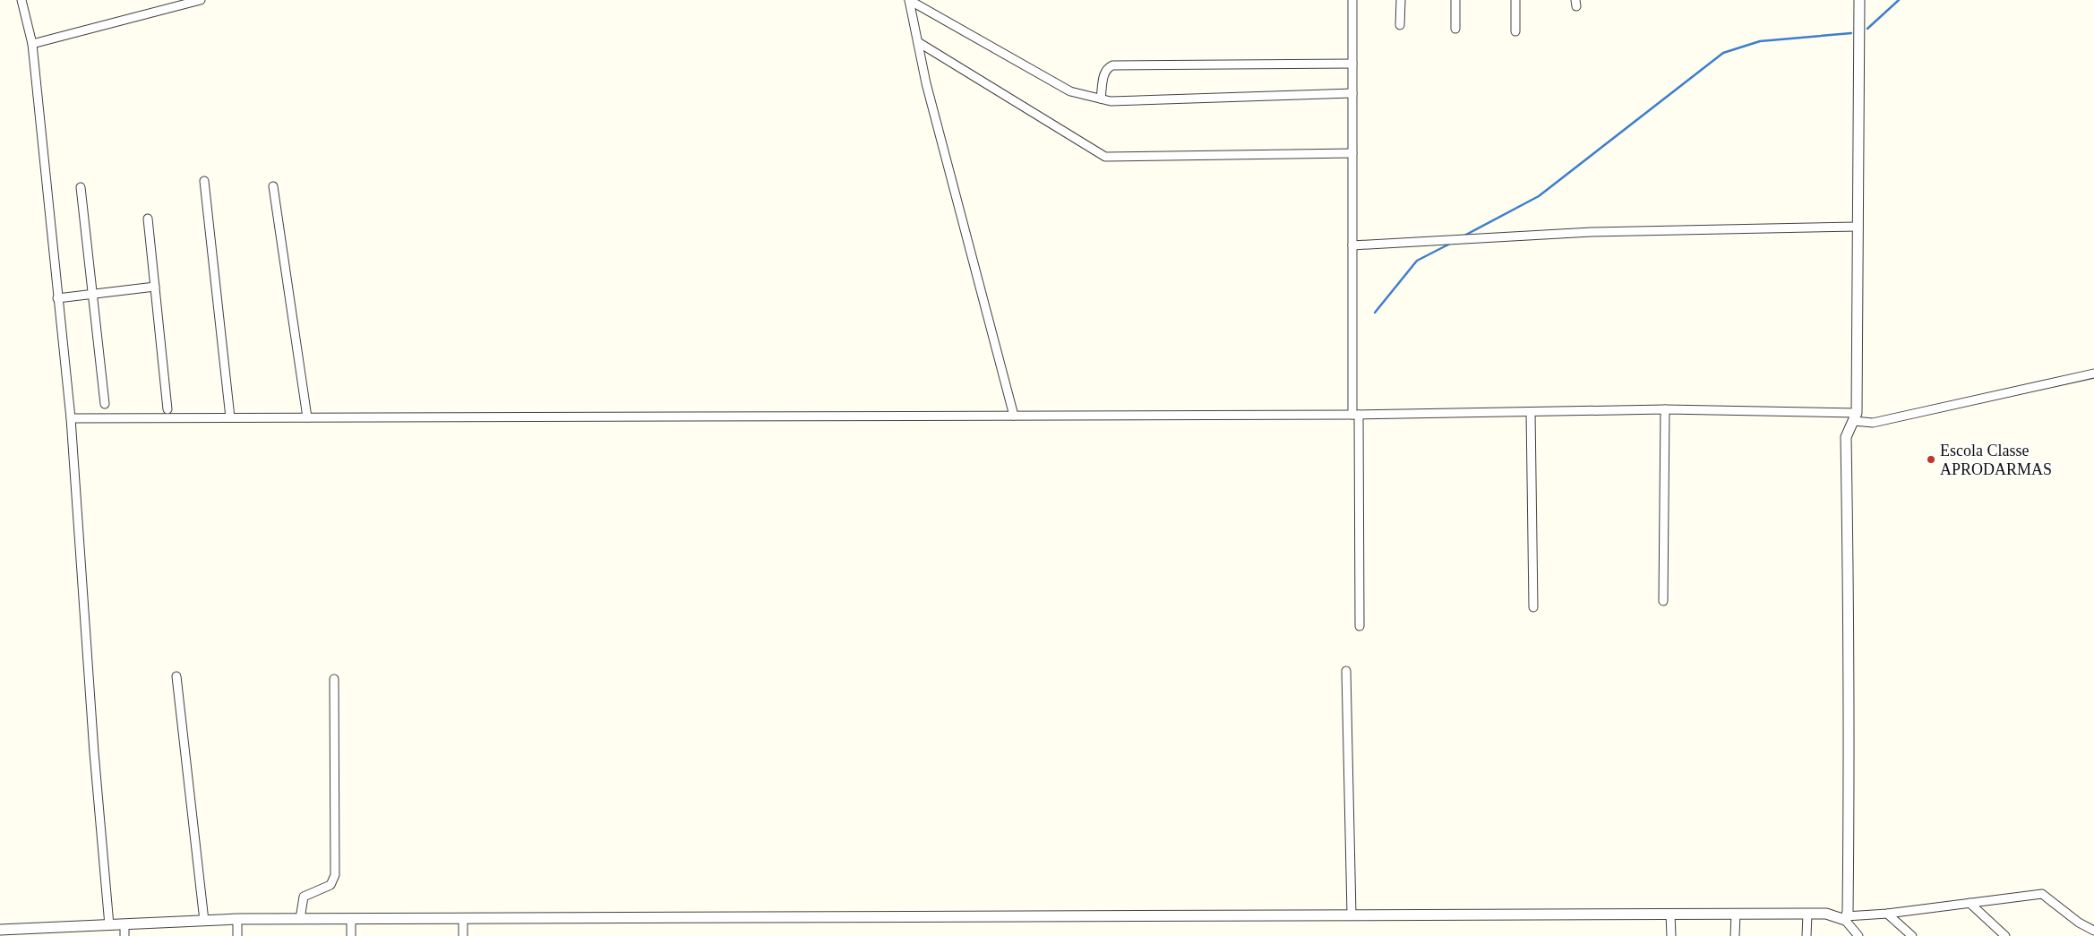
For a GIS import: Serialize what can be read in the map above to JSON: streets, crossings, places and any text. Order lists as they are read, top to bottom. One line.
{"places":["Escola Classe APRODARMAS"]}
